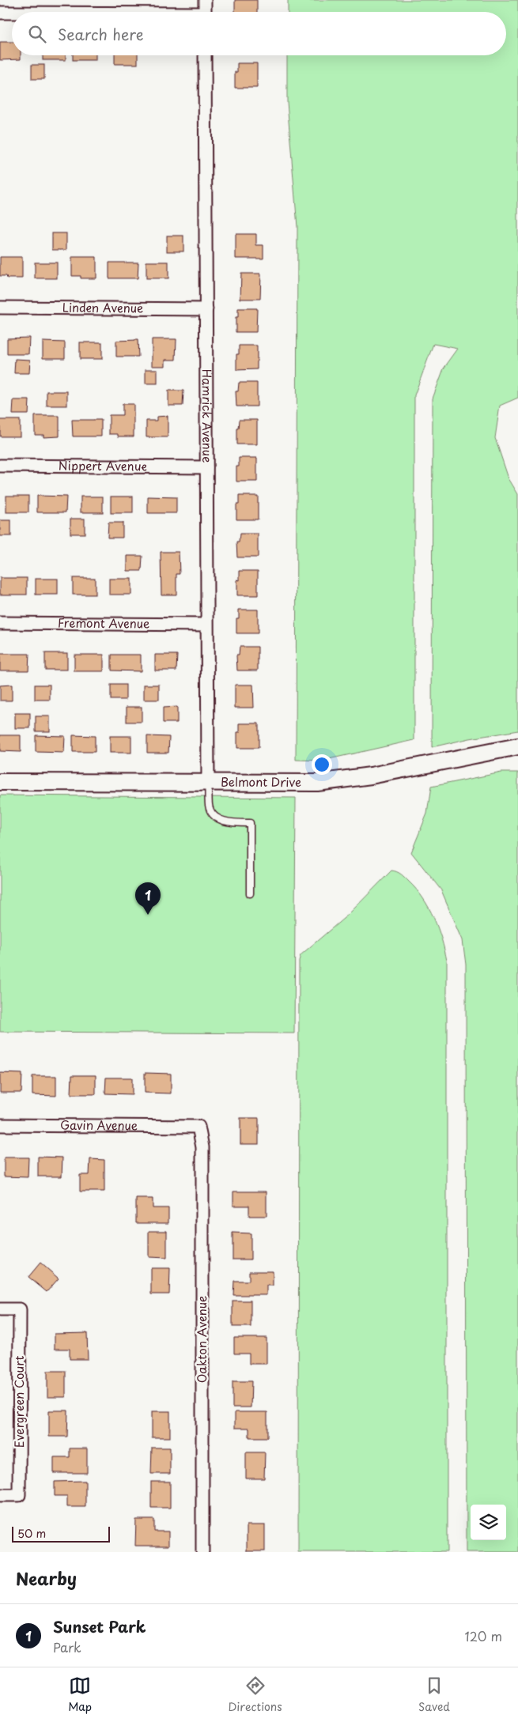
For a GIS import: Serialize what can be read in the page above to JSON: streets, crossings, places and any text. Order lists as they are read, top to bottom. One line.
{"streets":{"street":["Linden Avenue","Hamrick Avenue","Nippert Avenue","Fremont Avenue","Belmont Drive","Gavin Avenue","Oakton Avenue","Evergreen Court"]},"crossings":[["Linden Avenue","Hamrick Avenue"],["Hamrick Avenue","Nippert Avenue"],["Hamrick Avenue","Fremont Avenue"],["Hamrick Avenue","Belmont Drive"],["Gavin Avenue","Oakton Avenue"]],"scale_bar":"50 m","page":{"search":"Search here","pins":"1","scale":"50 m","heading":"Nearby","list":[{"mark":"1","name":"Sunset Park","note":"Park","value":"120 m"}],"nav":["Map","Directions","Saved"]}}
